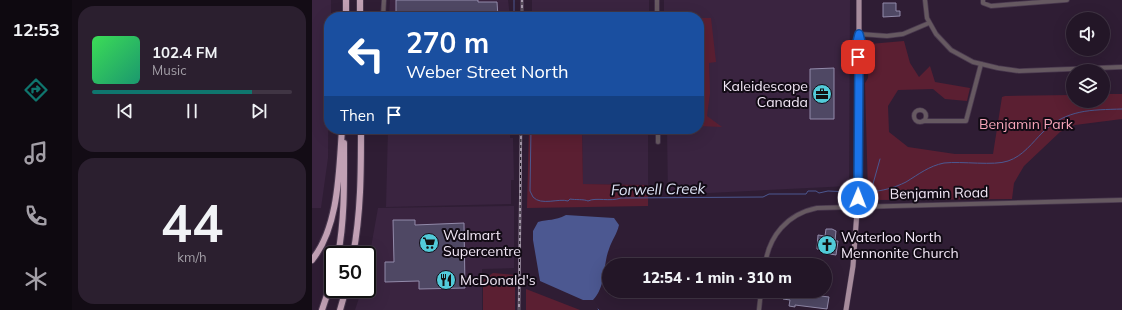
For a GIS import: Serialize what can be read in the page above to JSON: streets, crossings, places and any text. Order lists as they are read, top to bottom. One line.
{"streets":{"street":["Benjamin Road"]},"water":["Forwell Creek"],"parks":["Benjamin Park"],"places":{"office":["Kaleidescope Canada"],"supermarket":["Walmart Supercentre"],"church":["Waterloo North Mennonite Church"],"restaurant":["McDonald's"]},"page":{"tabs":"12:53","turn":["270 m","Weber Street North"],"song":["102.4 FM","Music"],"then":"Then","tile":["44","km/h"],"limit":"50","trip":"12:54 · 1 min · 310 m"}}
